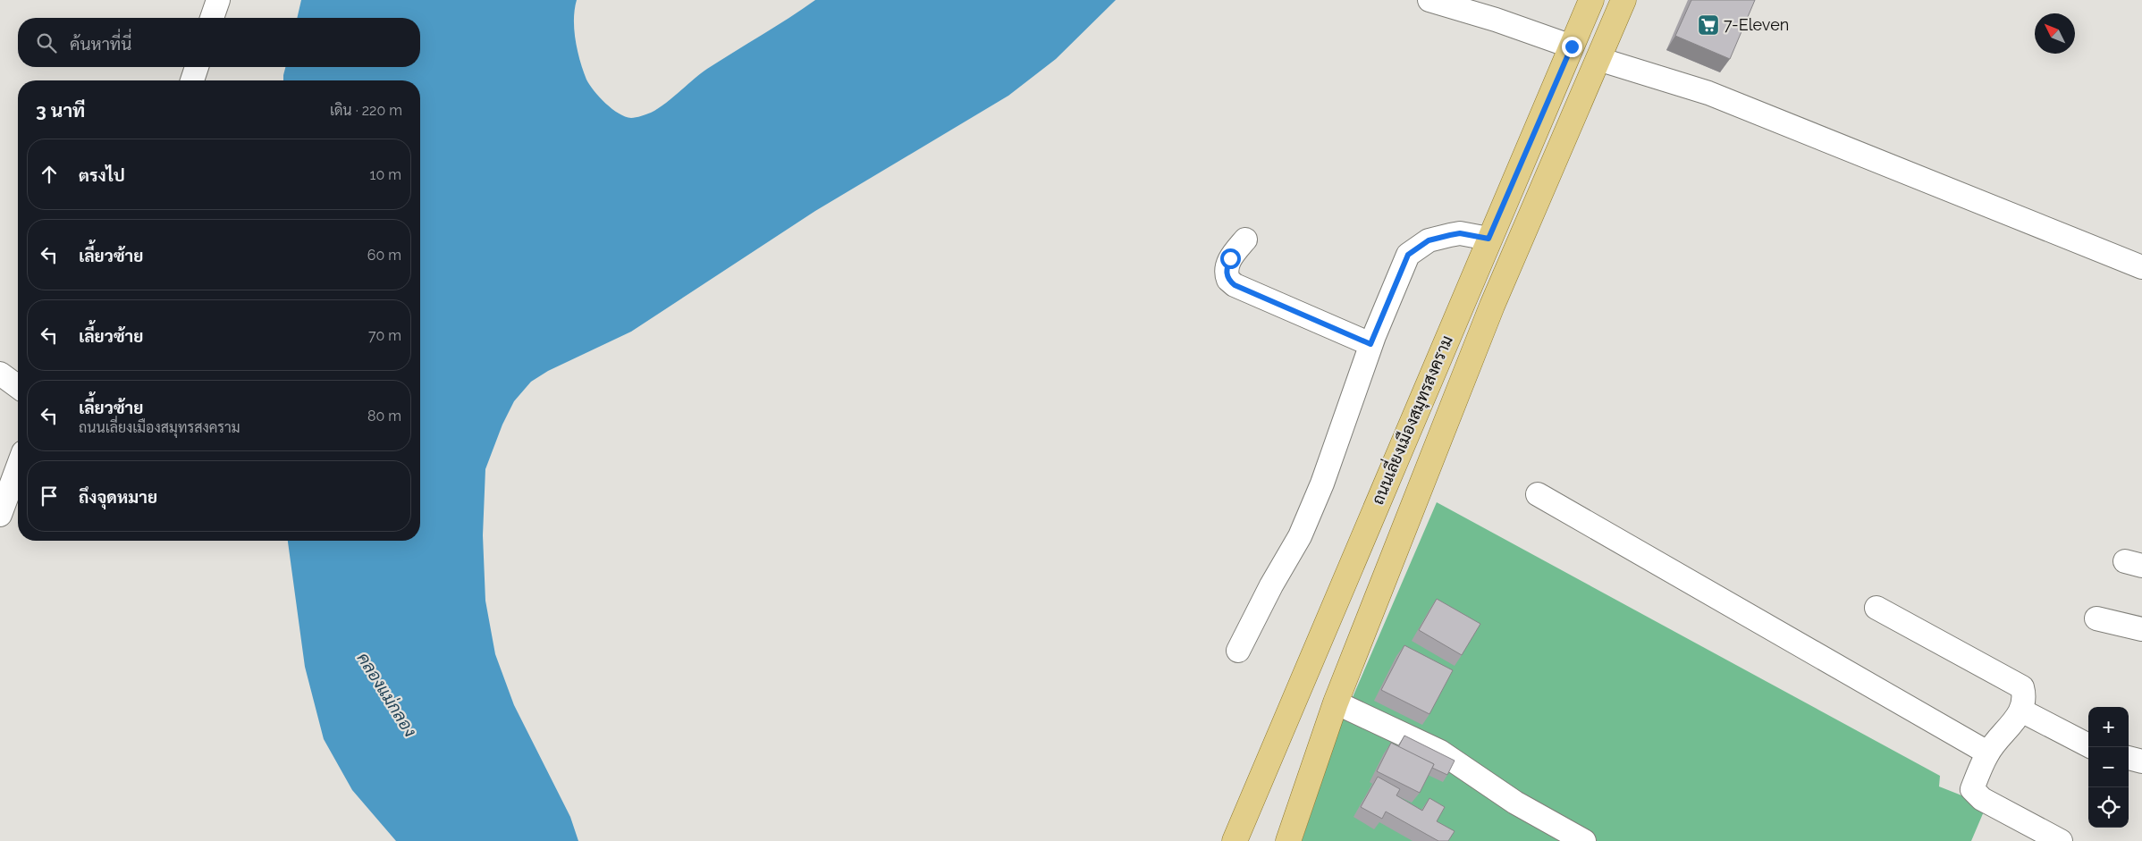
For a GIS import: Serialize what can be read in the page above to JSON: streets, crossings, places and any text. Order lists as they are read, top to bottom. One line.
{"streets":{"main road":["ถนนเลี่ยงเมืองสมุทรสงคราม"]},"water":["คลองแม่กลอง"],"places":{"supermarket":["7-Eleven"]},"north":"top left","page":{"search":"ค้นหาที่นี่","heading":["3 นาที","เดิน · 220 m"],"list":[["ตรงไป","10 m"],["เลี้ยวซ้าย","60 m"],["เลี้ยวซ้าย","70 m"],["เลี้ยวซ้าย","ถนนเลี่ยงเมืองสมุทรสงคราม","80 m"],"ถึงจุดหมาย"],"map_buttons":["+","−"]}}
